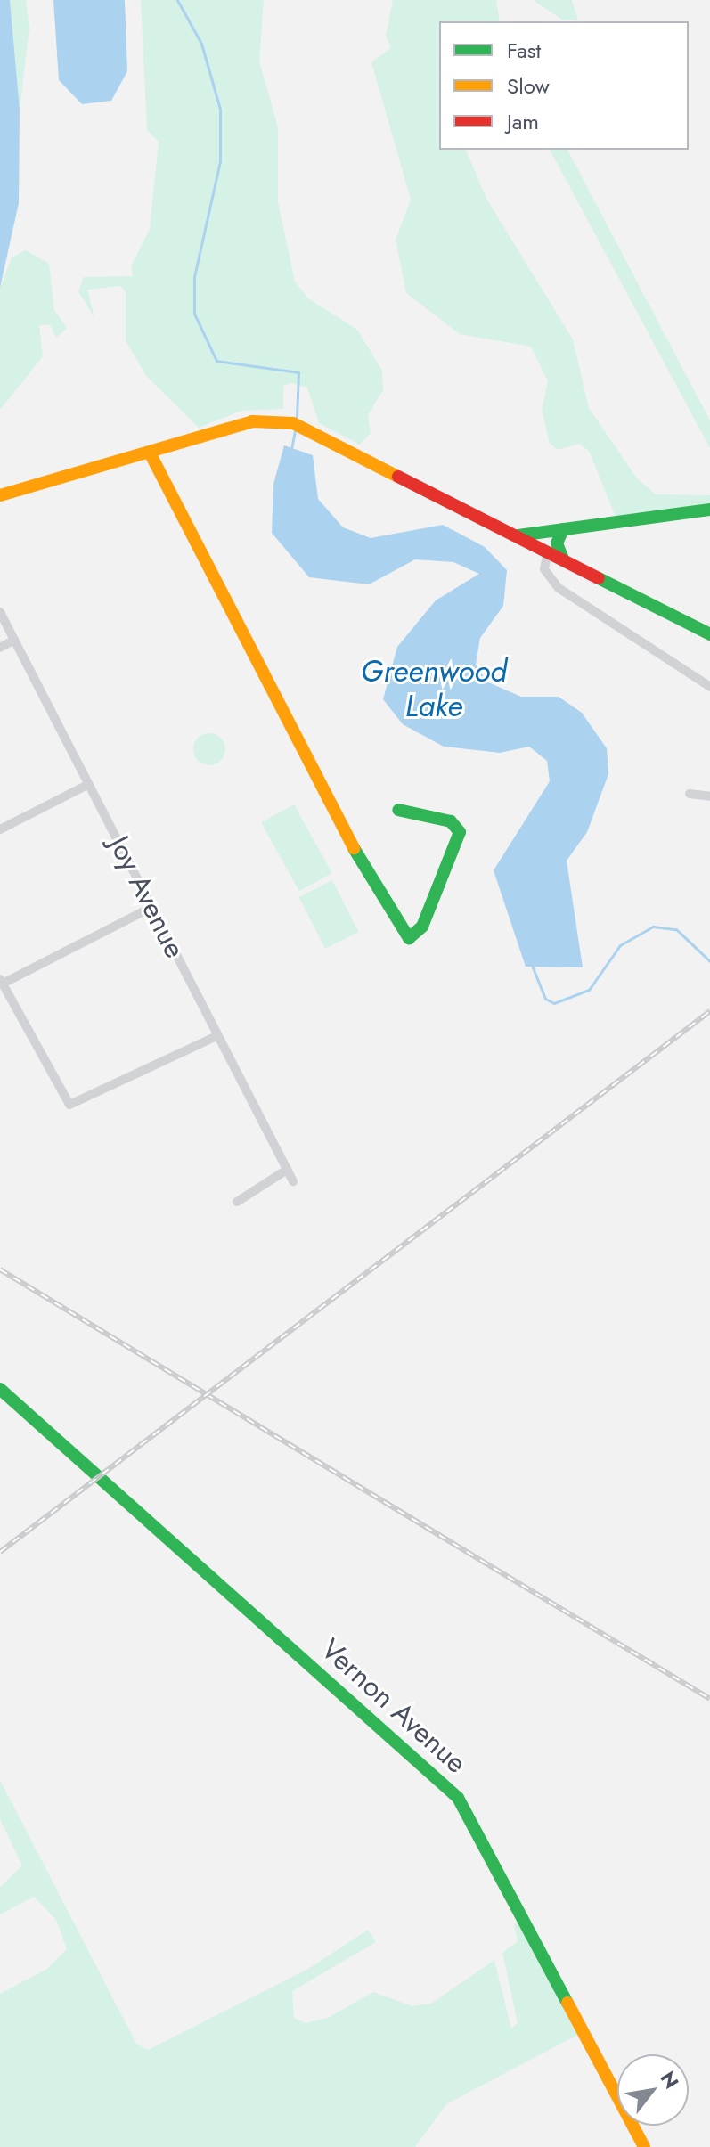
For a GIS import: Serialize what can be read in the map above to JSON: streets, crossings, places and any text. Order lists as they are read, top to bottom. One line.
{"streets":{"street":["Joy Avenue","Vernon Avenue"]},"water":["Greenwood Lake"],"legend":["Fast","Slow","Jam"],"north":"top right"}
